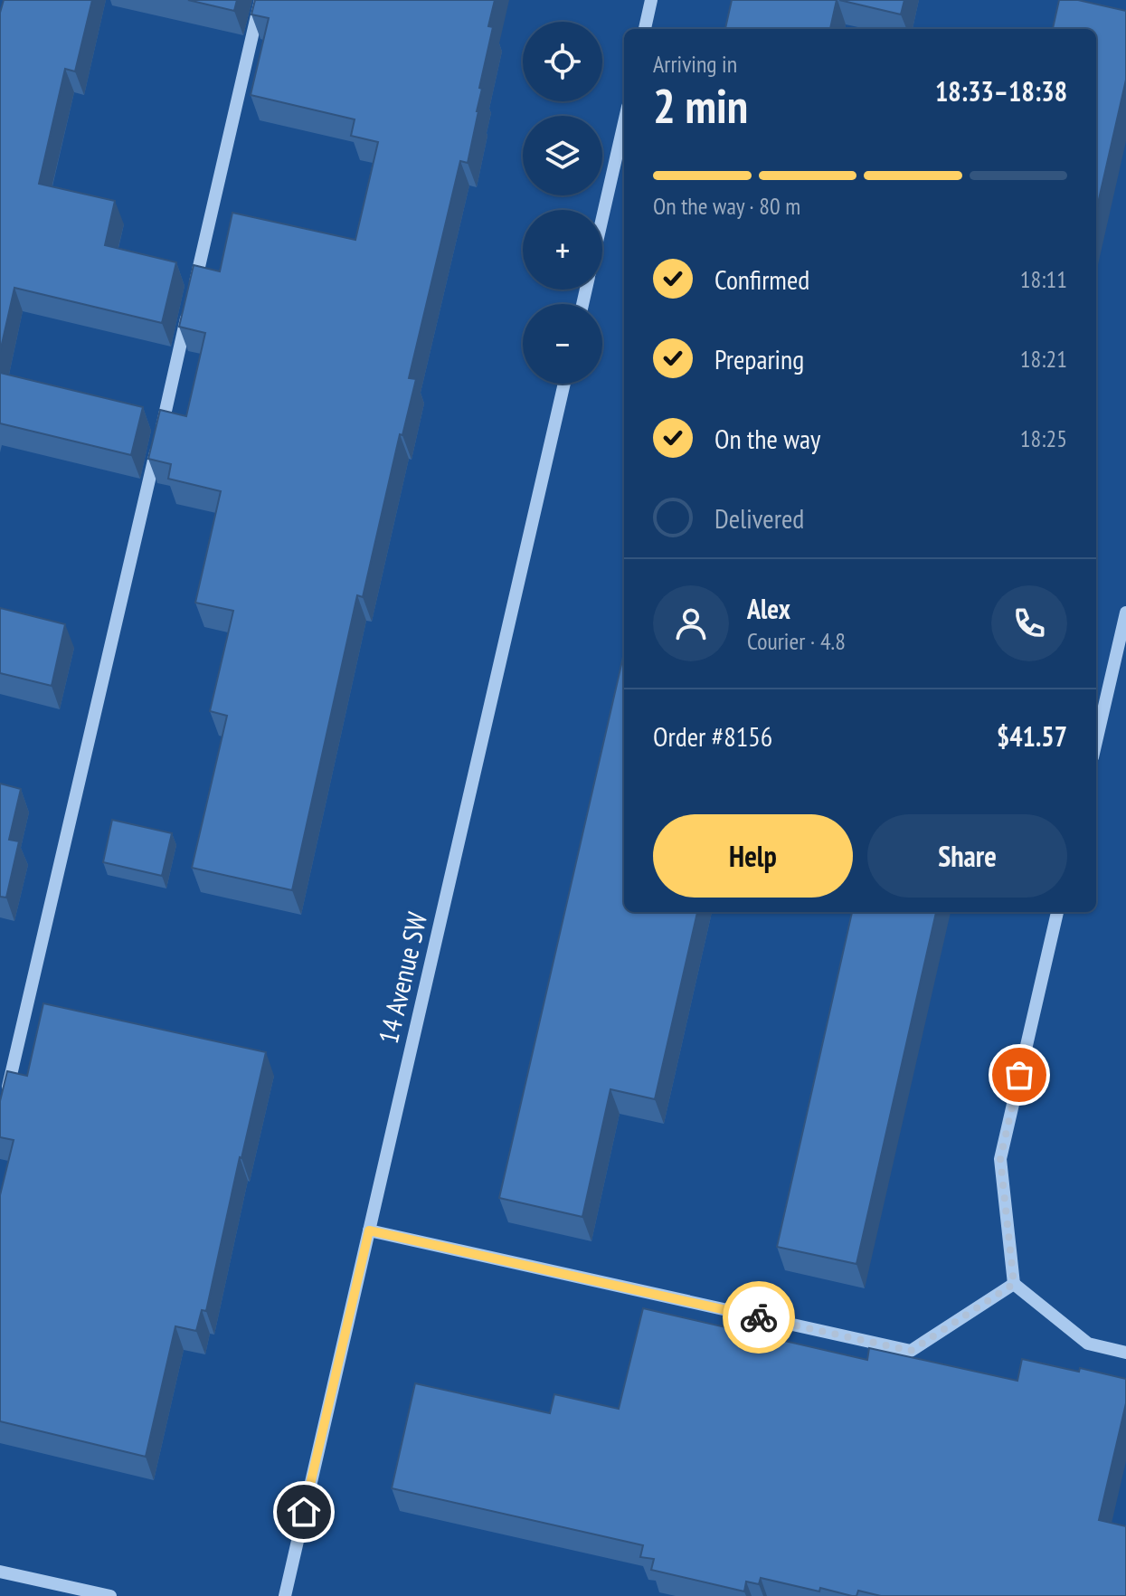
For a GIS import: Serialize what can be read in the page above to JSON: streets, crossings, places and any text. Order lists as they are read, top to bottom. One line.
{"streets":{"street":["14 Avenue SW"]},"page":{"map_buttons":["+","−"],"heading":["2 min","Arriving in","18:33–18:38"],"panel":["Alex","Courier · 4.8","Order #8156","$41.57"],"bar":"On the way · 80 m","list":[["Confirmed","18:11"],["Preparing","18:21"],["On the way","18:25"],"Delivered"],"buttons":["Help","Share"]}}
